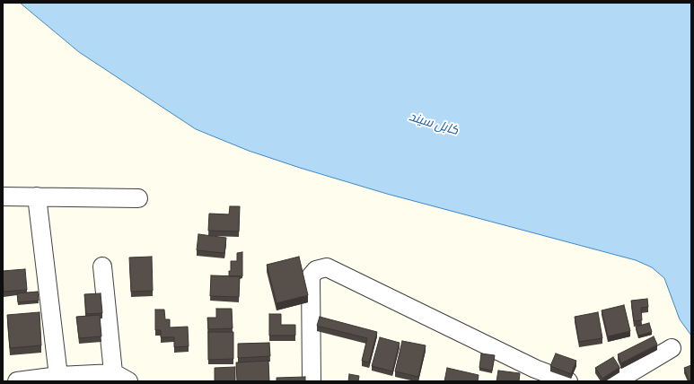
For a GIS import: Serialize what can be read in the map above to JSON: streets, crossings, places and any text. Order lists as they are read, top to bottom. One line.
{"water":["کابل سيند"]}
